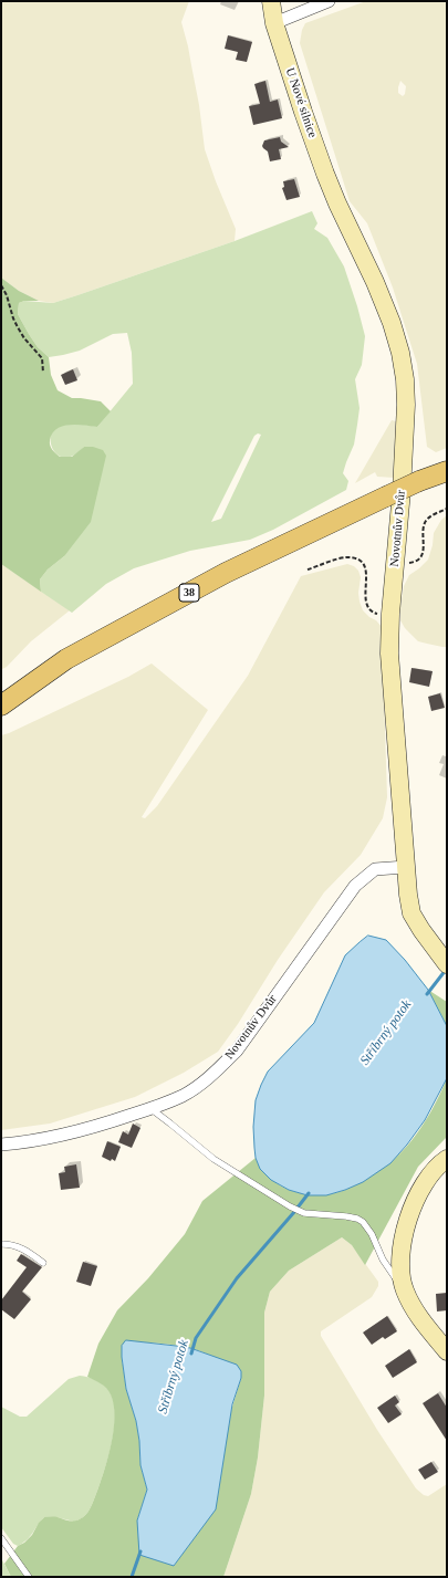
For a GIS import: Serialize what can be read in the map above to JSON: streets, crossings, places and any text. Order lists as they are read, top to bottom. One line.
{"streets":{"main road":["38"],"street":["U Nové silnice","Novotnův Dvůr"]},"crossings":[["U Nové silnice","Novotnův Dvůr"]],"water":["Stříbrný potok"]}
